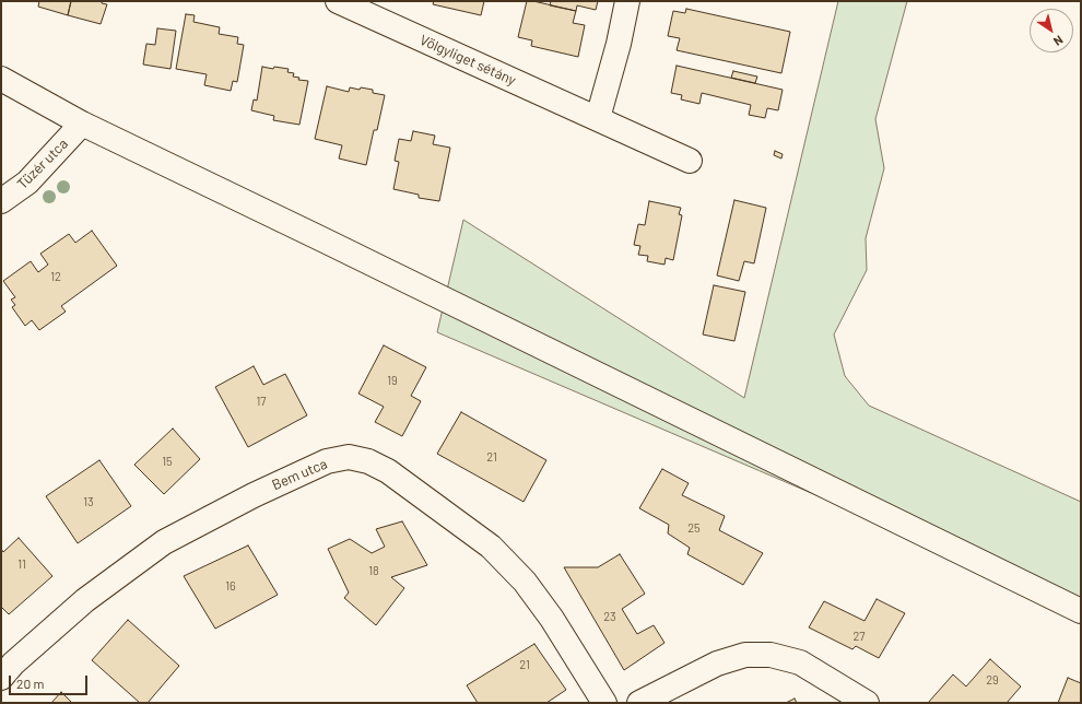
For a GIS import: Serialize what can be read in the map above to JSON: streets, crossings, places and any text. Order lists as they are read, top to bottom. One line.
{"streets":{"street":["Völgyliget sétány","Tüzér utca","Bem utca"]},"house_numbers":["12","19","17","21","15","13","25","11","18","16","23","27","21","29"],"scale_bar":"20 m","north":"bottom right"}
